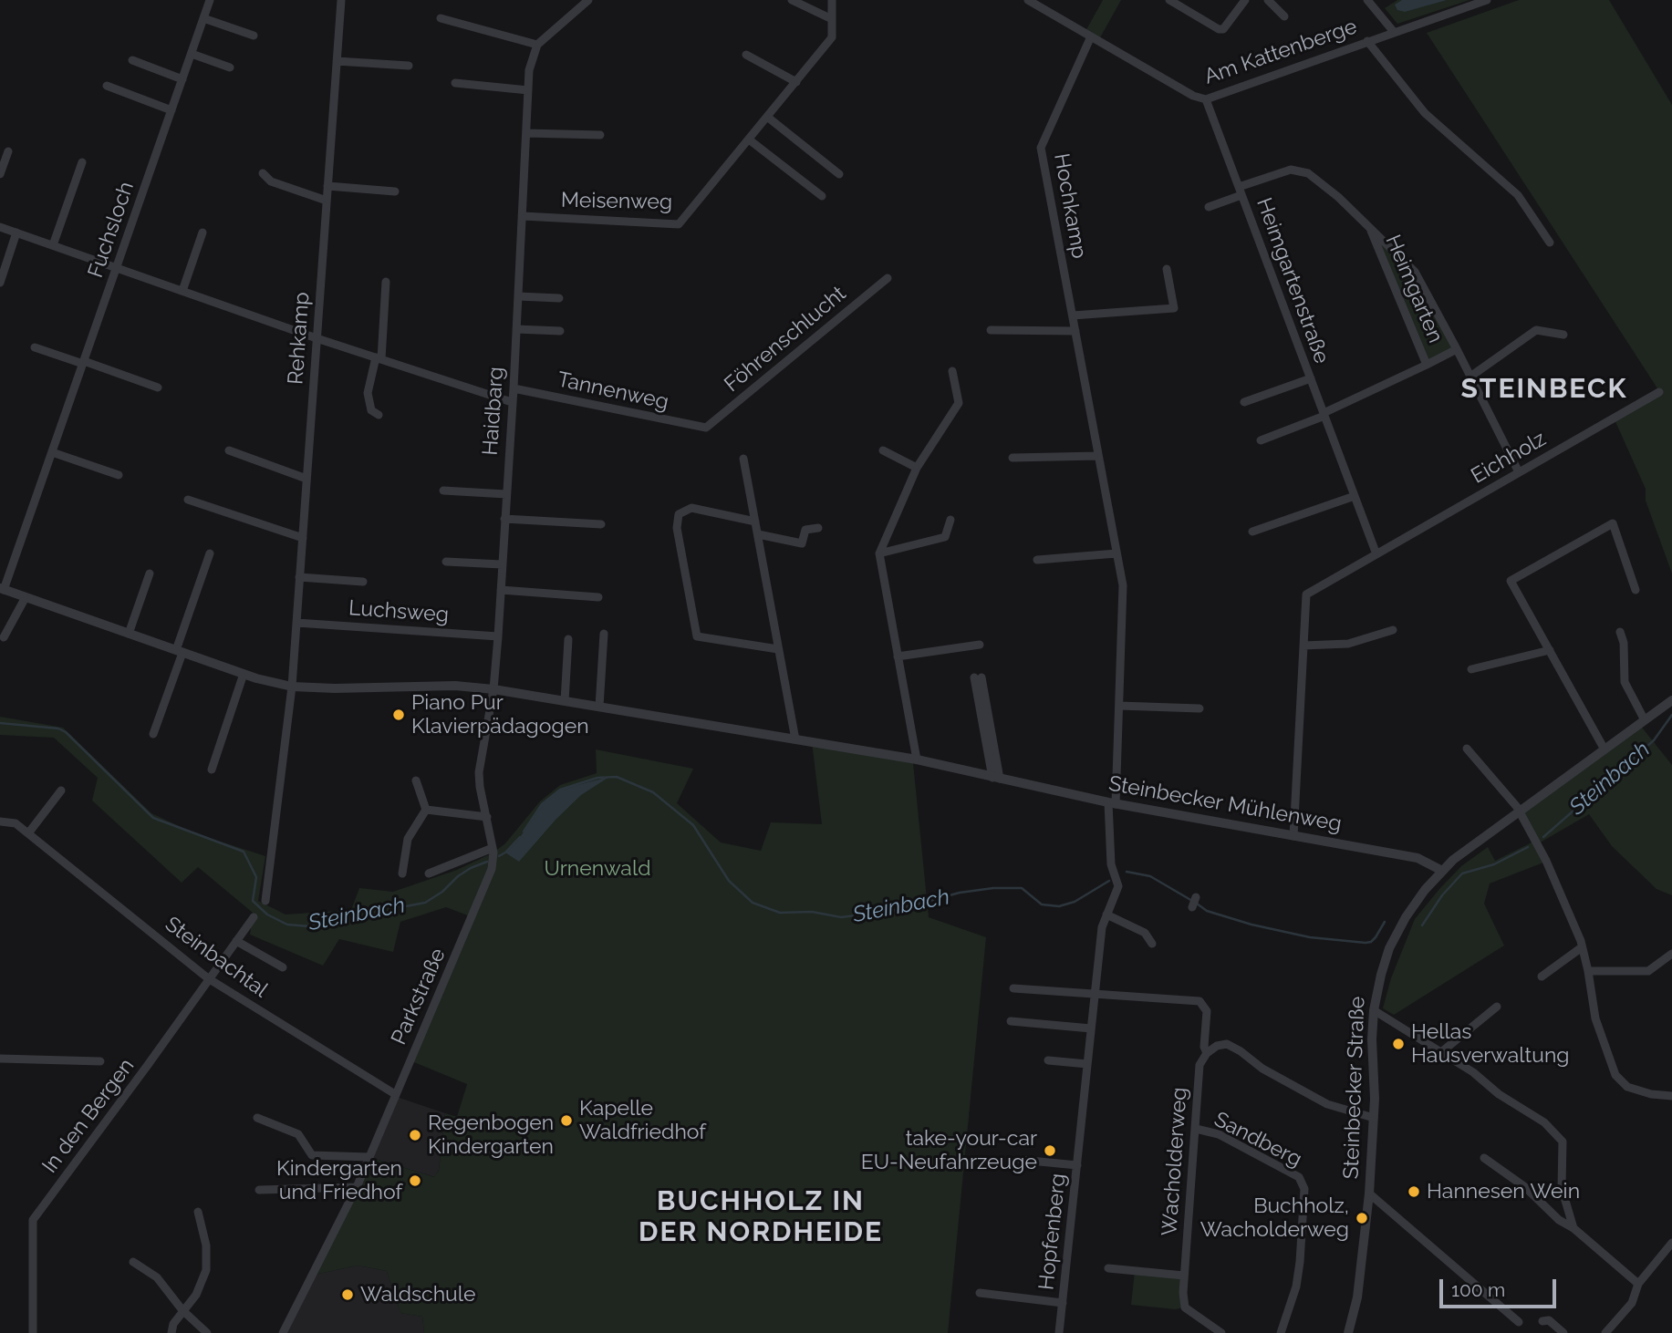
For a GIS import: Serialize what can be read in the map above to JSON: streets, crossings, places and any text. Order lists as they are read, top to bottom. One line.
{"streets":{"street":["Am Kattenberge","Meisenweg","Hochkamp","Fuchsloch","Heimgartenstraße","Heimgarten","Rehkamp","Föhrenschlucht","Tannenweg","Haidbarg","Eichholz","Luchsweg","Steinbecker Mühlenweg","Steinbachtal","Parkstraße","Steinbecker Straße","In den Bergen","Sandberg","Wacholderweg","Hopfenberg"]},"crossings":[["Am Kattenberge","Hochkamp"],["Am Kattenberge","Heimgartenstraße"],["Meisenweg","Haidbarg"],["Hochkamp","Steinbecker Mühlenweg"],["Hochkamp","Hopfenberg"],["Fuchsloch","Steinbecker Mühlenweg"],["Heimgartenstraße","Heimgarten"],["Heimgartenstraße","Eichholz"],["Heimgarten","Eichholz"],["Rehkamp","Luchsweg"],["Rehkamp","Steinbecker Mühlenweg"],["Föhrenschlucht","Tannenweg"],["Tannenweg","Haidbarg"],["Haidbarg","Luchsweg"],["Haidbarg","Steinbecker Mühlenweg"],["Haidbarg","Parkstraße"],["Steinbecker Mühlenweg","Parkstraße"],["Steinbecker Mühlenweg","Steinbecker Straße"],["Steinbecker Mühlenweg","Hopfenberg"],["Steinbachtal","Parkstraße"],["Steinbachtal","In den Bergen"],["Sandberg","Wacholderweg"],["Wacholderweg","Hopfenberg"]],"districts":["STEINBECK","BUCHHOLZ IN DER NORDHEIDE"],"water":["Steinbach"],"parks":["Urnenwald"],"places":["Piano Pur Klavierpädagogen","Hellas Hausverwaltung","Kapelle Waldfriedhof","Regenbogen Kindergarten","take-your-car EU-Neufahrzeuge","Kindergarten und Friedhof","Hannesen Wein","Buchholz, Wacholderweg","Waldschule"],"scale_bar":"100 m"}
